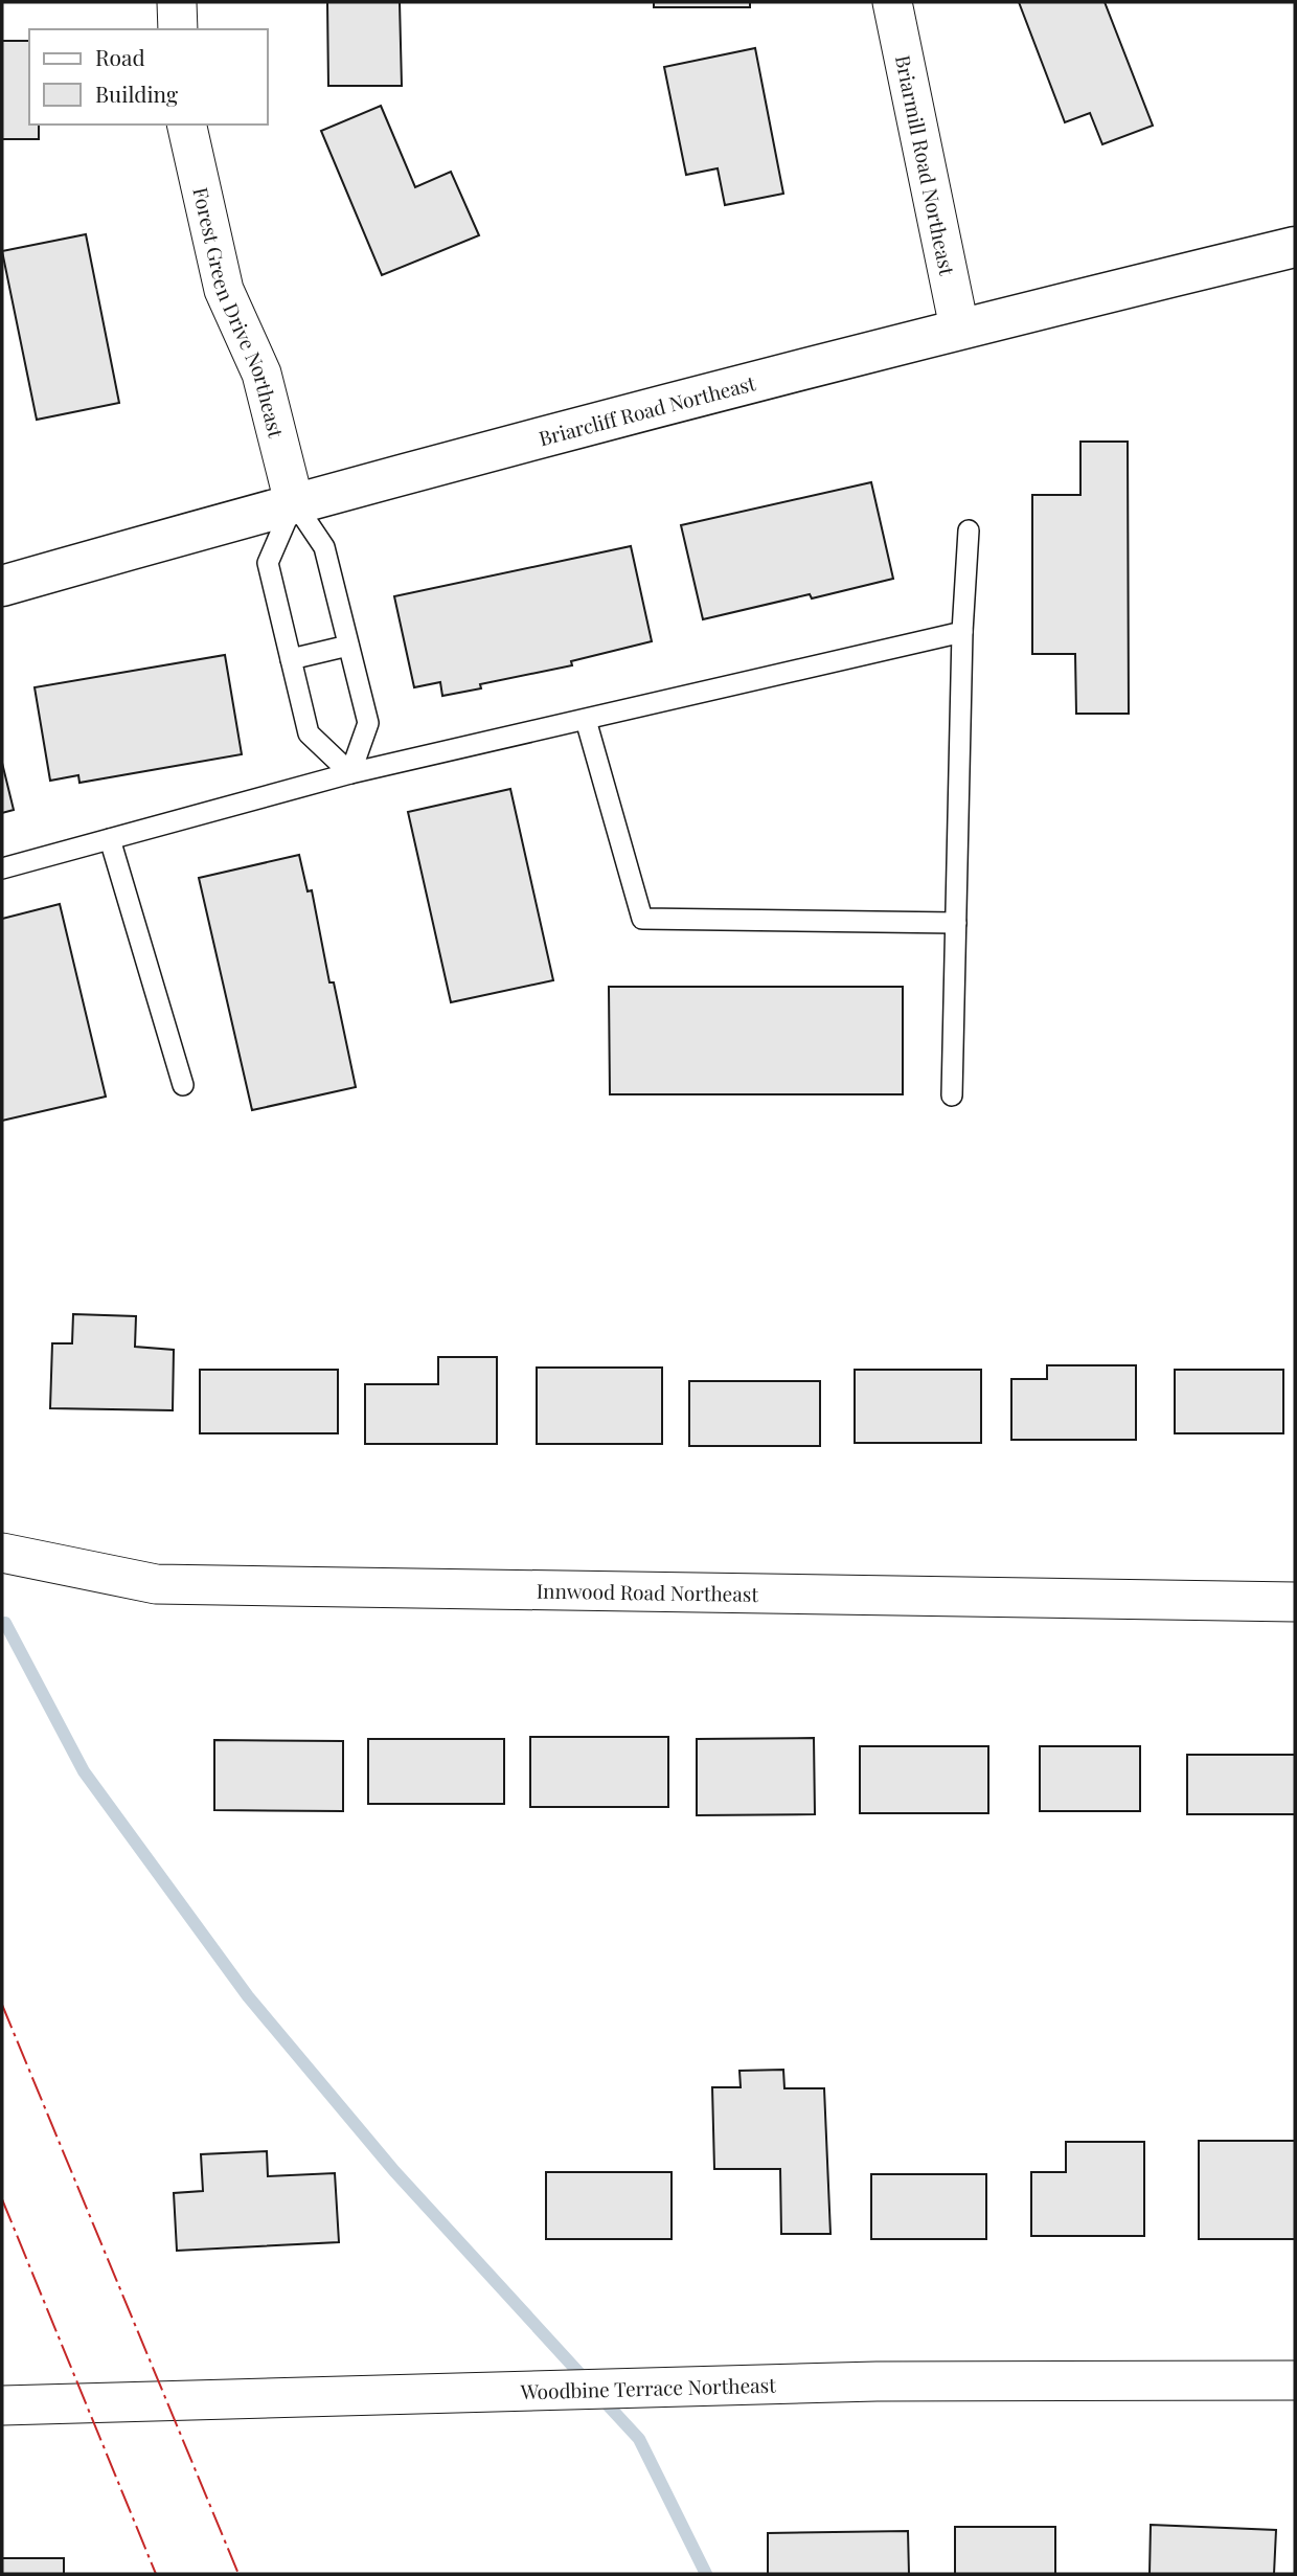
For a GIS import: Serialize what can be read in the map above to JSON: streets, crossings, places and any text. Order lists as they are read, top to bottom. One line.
{"streets":{"main road":["Briarcliff Road Northeast"],"street":["Briarmill Road Northeast","Forest Green Drive Northeast","Innwood Road Northeast","Woodbine Terrace Northeast"]},"crossings":[["Briarmill Road Northeast","Briarcliff Road Northeast"],["Forest Green Drive Northeast","Briarcliff Road Northeast"]],"legend":["Road","Building"]}
